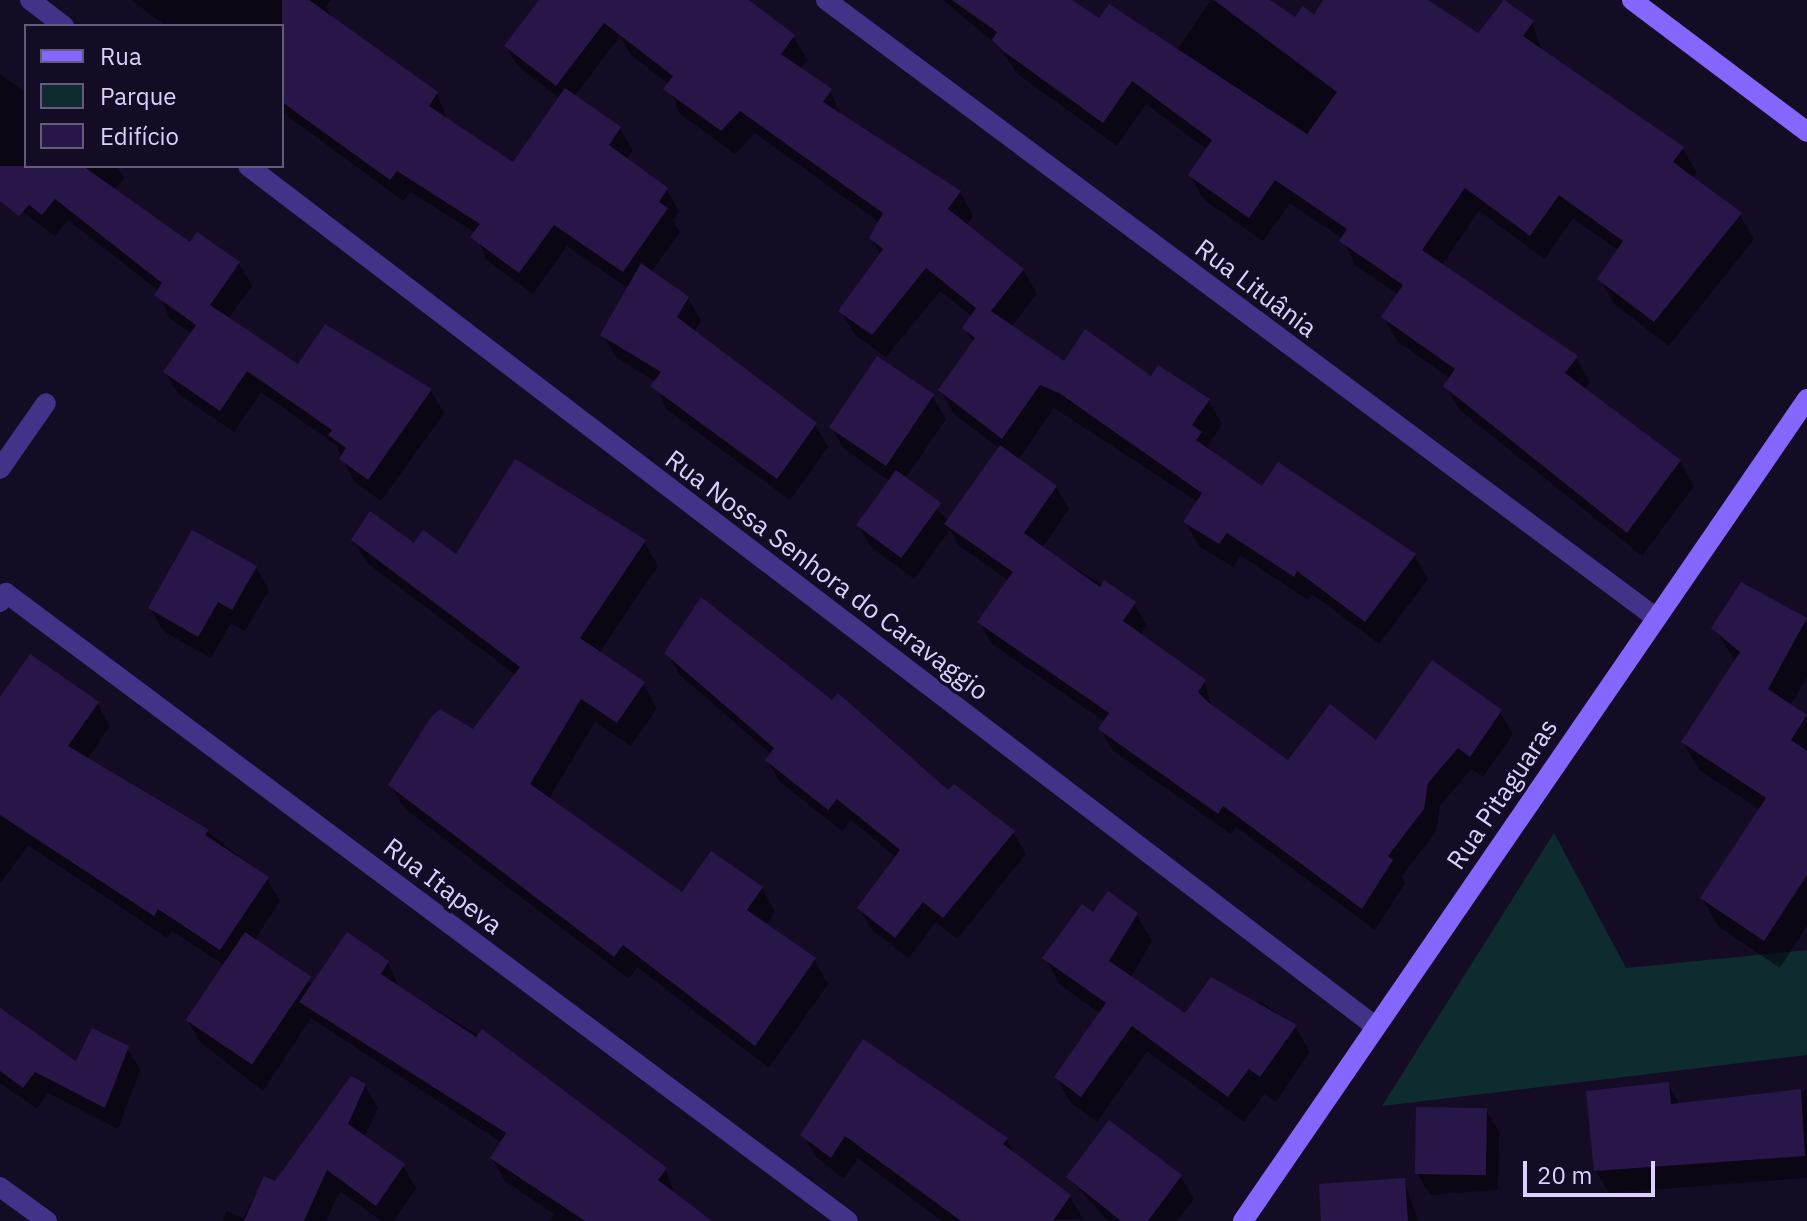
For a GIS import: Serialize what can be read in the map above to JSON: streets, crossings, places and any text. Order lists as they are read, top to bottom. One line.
{"streets":{"street":["Rua Lituânia","Rua Nossa Senhora do Caravaggio","Rua Pitaguaras","Rua Itapeva"]},"crossings":[["Rua Lituânia","Rua Pitaguaras"],["Rua Nossa Senhora do Caravaggio","Rua Pitaguaras"]],"legend":["Rua","Parque","Edifício"],"scale_bar":"20 m"}
